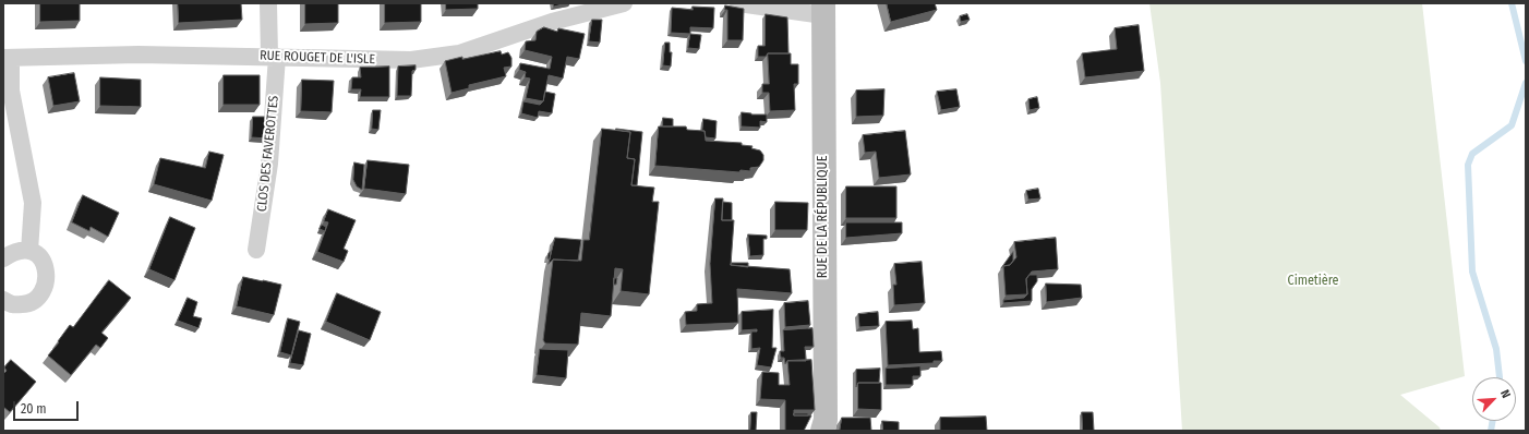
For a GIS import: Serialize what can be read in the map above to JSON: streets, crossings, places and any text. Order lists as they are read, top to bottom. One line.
{"streets":{"street":["RUE ROUGET DE L'ISLE","CLOS DES FAVEROTTES","RUE DE LA RÉPUBLIQUE"]},"crossings":[["RUE ROUGET DE L'ISLE","CLOS DES FAVEROTTES"]],"parks":["Cimetière"],"scale_bar":"20 m","north":"top right"}
